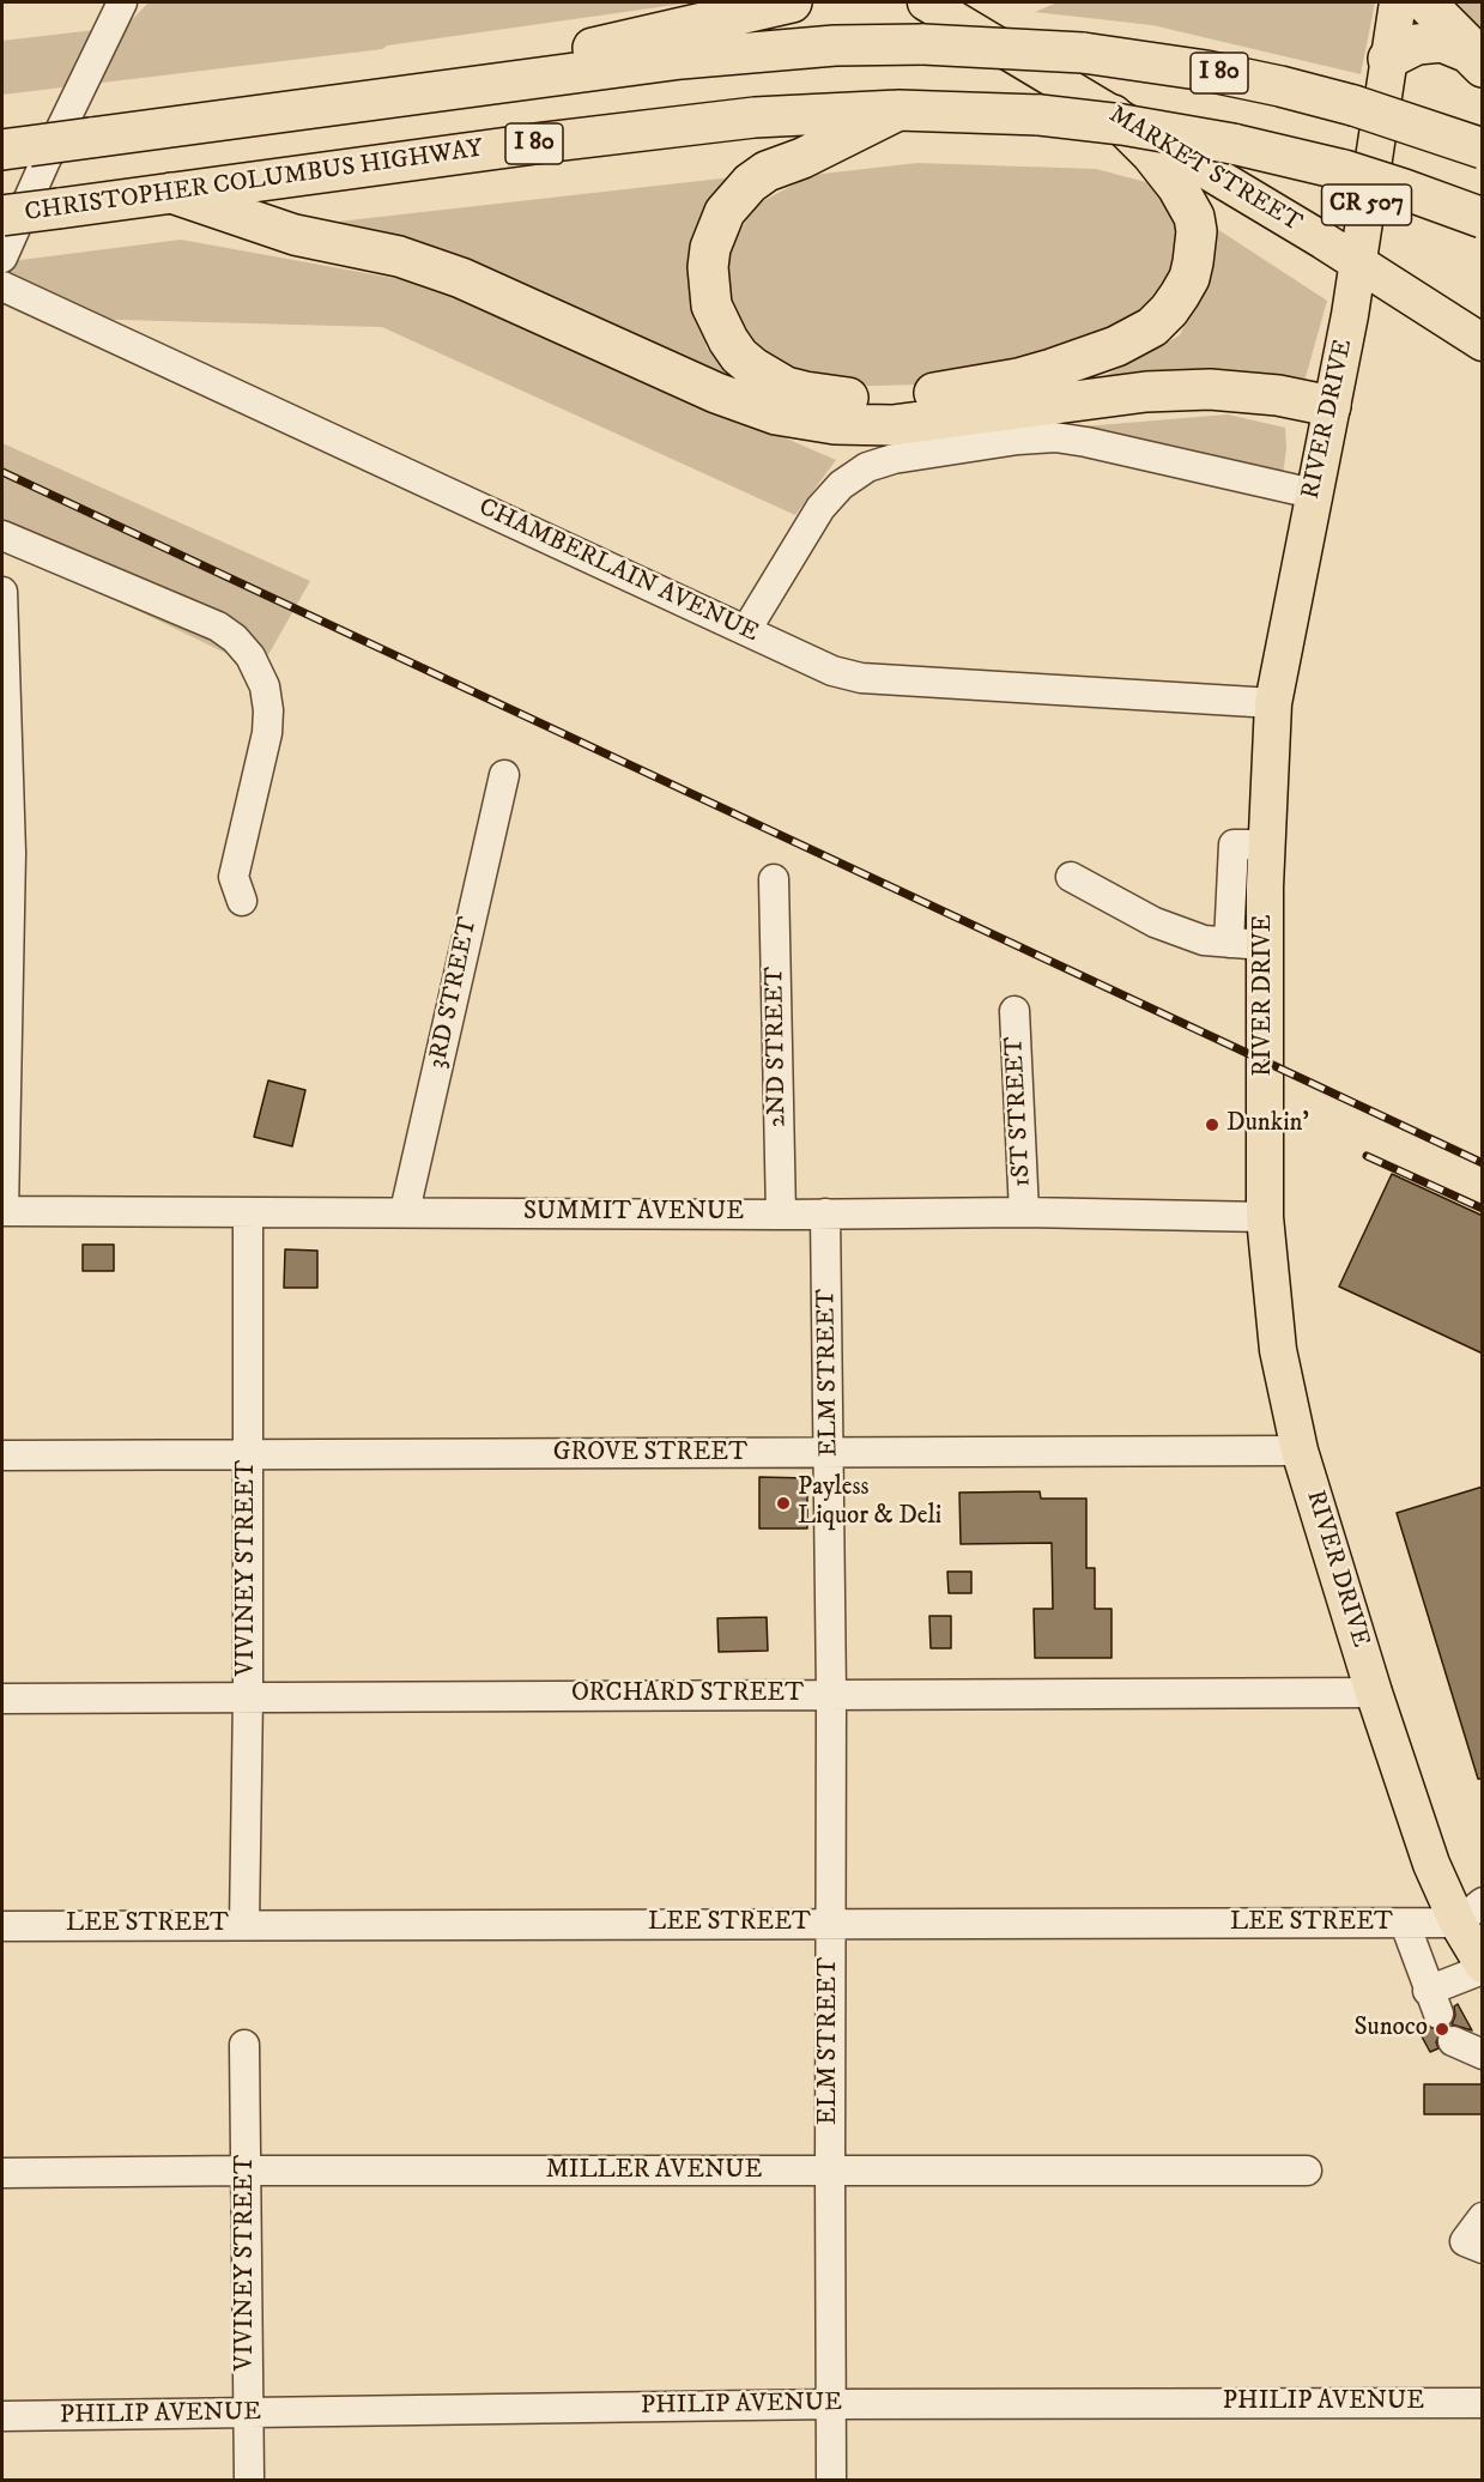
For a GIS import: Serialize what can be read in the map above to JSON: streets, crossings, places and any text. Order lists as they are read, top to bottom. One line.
{"streets":{"highway":["I 80","CHRISTOPHER COLUMBUS HIGHWAY"],"main road":["MARKET STREET","CR 507","RIVER DRIVE"],"street":["CHAMBERLAIN AVENUE","3RD STREET","2ND STREET","1ST STREET","SUMMIT AVENUE","ELM STREET","GROVE STREET","VIVINEY STREET","ORCHARD STREET","LEE STREET","MILLER AVENUE","PHILIP AVENUE"]},"crossings":[["MARKET STREET","RIVER DRIVE"],["RIVER DRIVE","CHAMBERLAIN AVENUE"],["RIVER DRIVE","SUMMIT AVENUE"],["RIVER DRIVE","GROVE STREET"],["RIVER DRIVE","ORCHARD STREET"],["RIVER DRIVE","LEE STREET"],["3RD STREET","SUMMIT AVENUE"],["2ND STREET","SUMMIT AVENUE"],["1ST STREET","SUMMIT AVENUE"],["SUMMIT AVENUE","ELM STREET"],["SUMMIT AVENUE","VIVINEY STREET"],["ELM STREET","GROVE STREET"],["ELM STREET","ORCHARD STREET"],["ELM STREET","LEE STREET"],["ELM STREET","MILLER AVENUE"],["ELM STREET","PHILIP AVENUE"],["GROVE STREET","VIVINEY STREET"],["VIVINEY STREET","ORCHARD STREET"],["VIVINEY STREET","LEE STREET"],["VIVINEY STREET","MILLER AVENUE"],["VIVINEY STREET","PHILIP AVENUE"]],"places":["Dunkin'","Payless Liquor & Deli","Sunoco"]}
